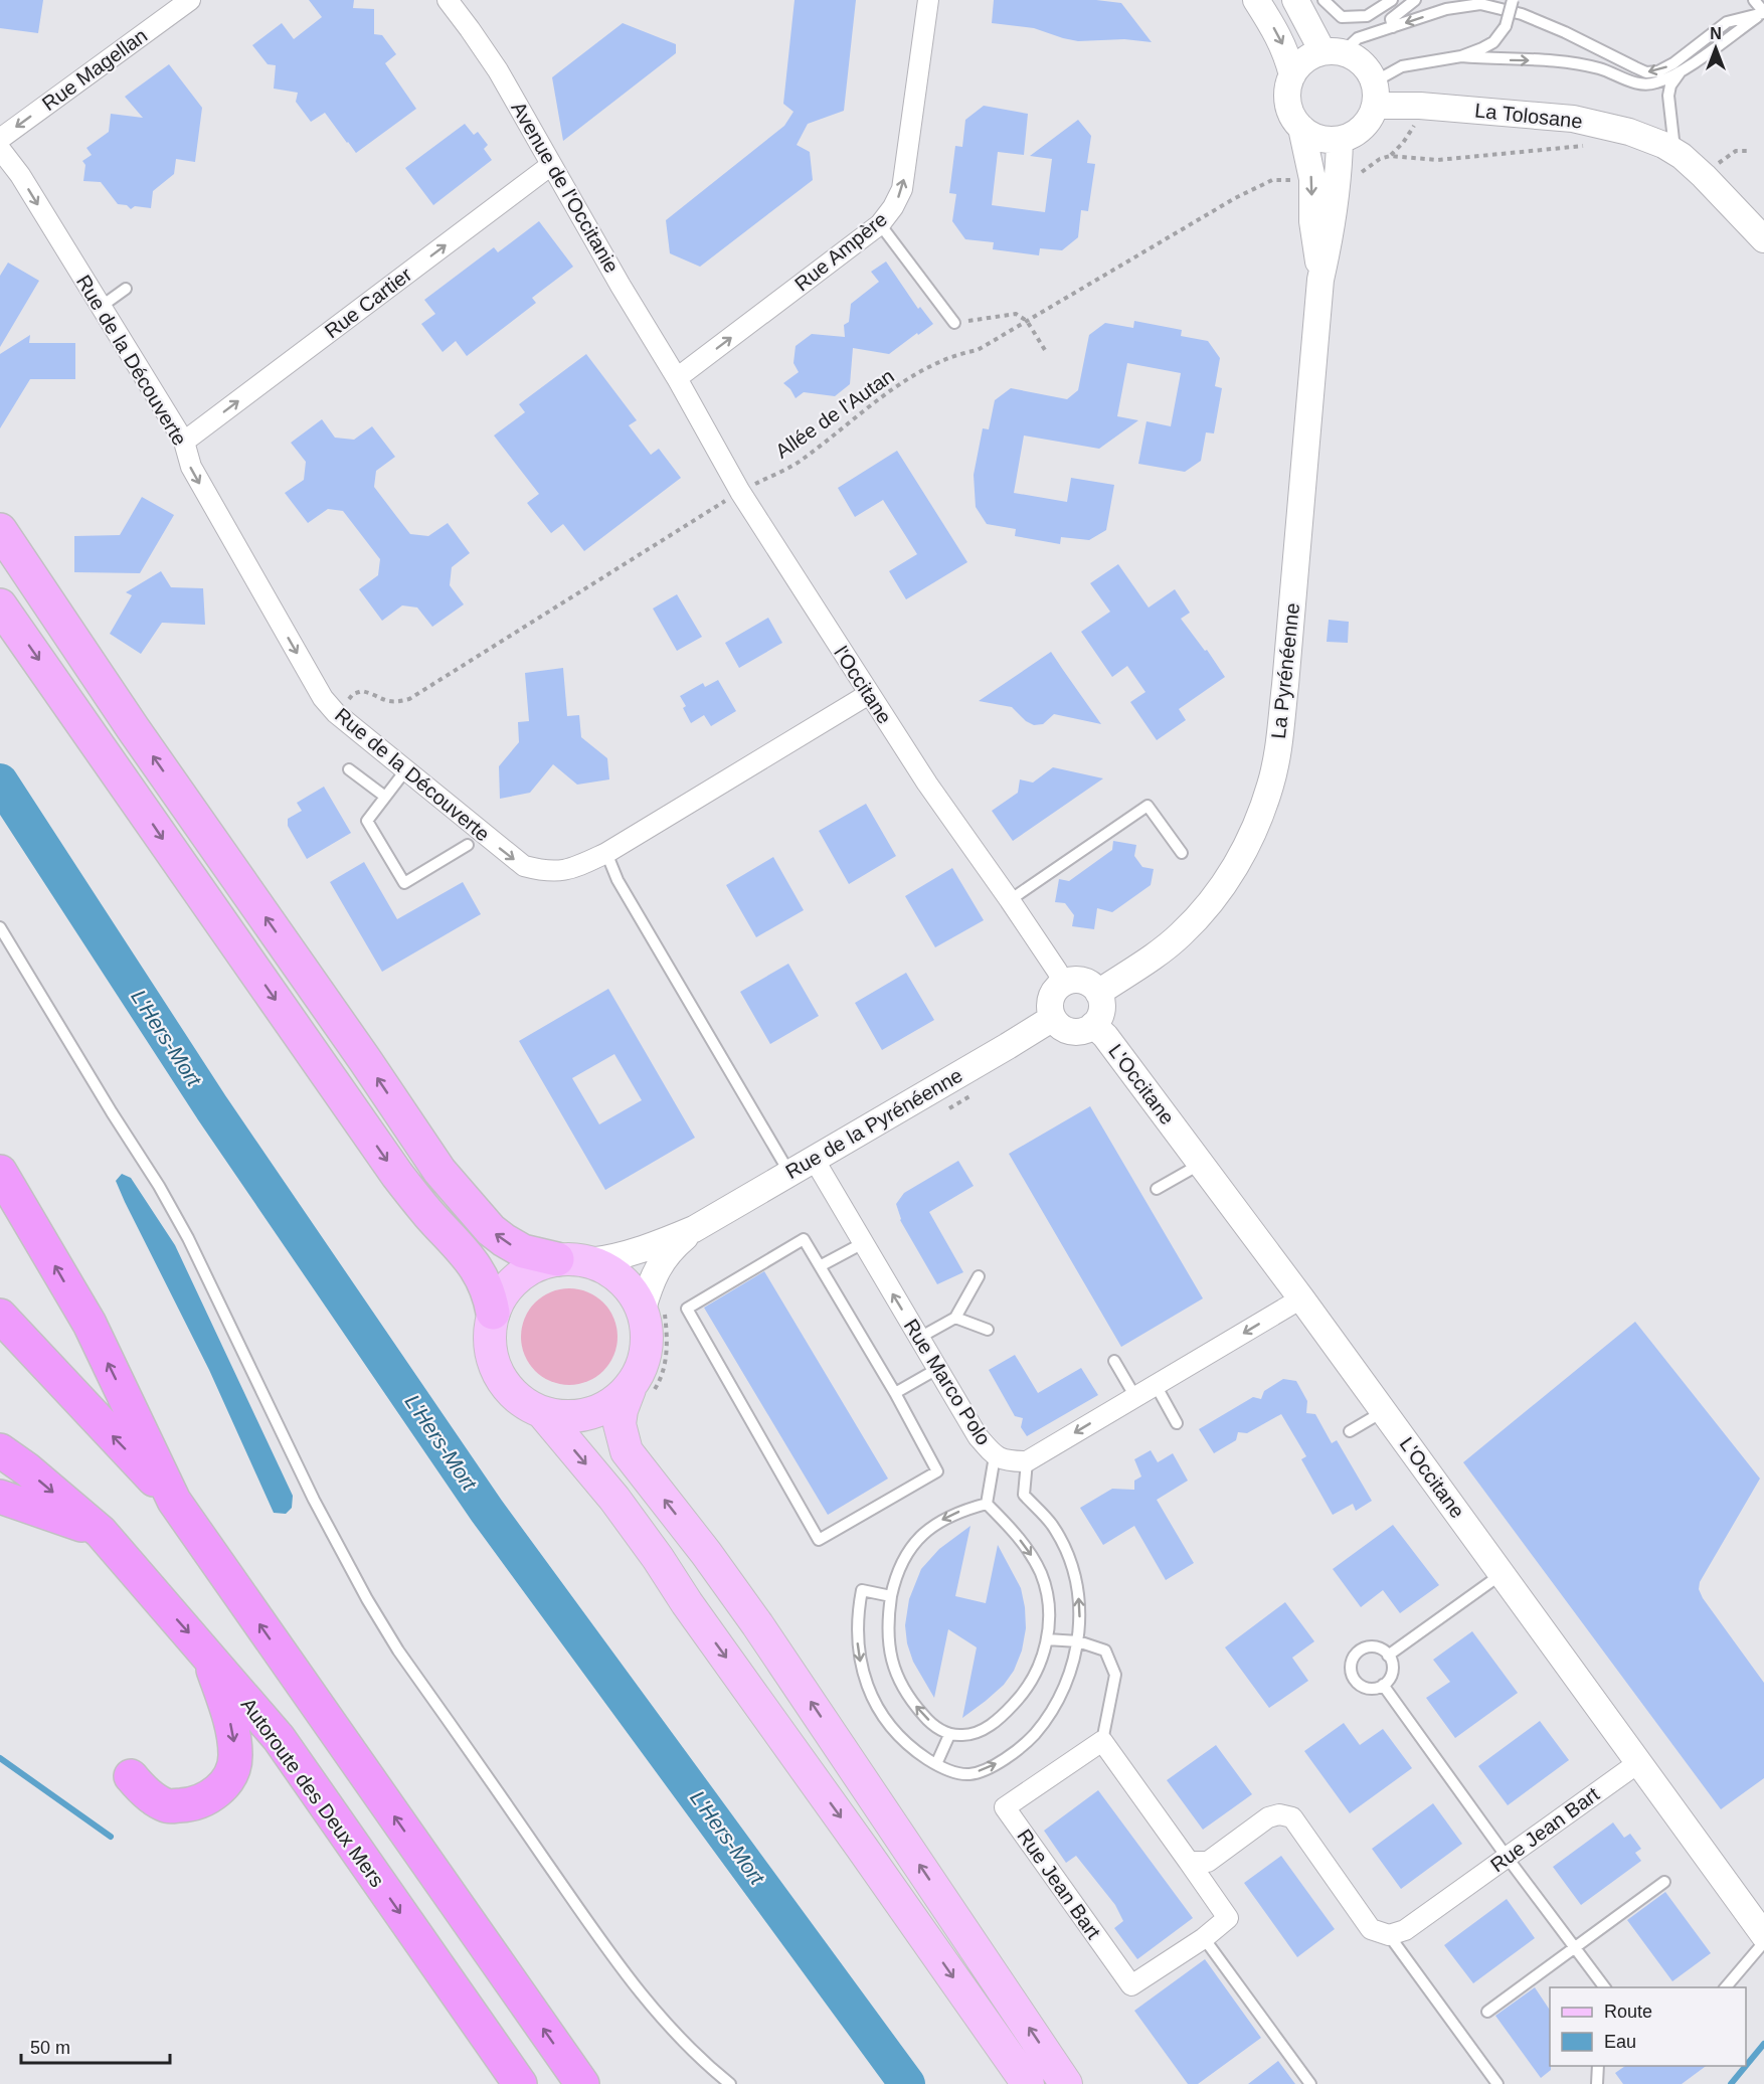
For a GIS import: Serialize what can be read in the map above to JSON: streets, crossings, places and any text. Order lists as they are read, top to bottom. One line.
{"streets":{"highway":["Autoroute des Deux Mers"],"street":["Rue Magellan","La Tolosane","Avenue de l'Occitanie","Rue Ampère","Rue Cartier","Rue de la Découverte","La Pyrénéenne","l'Occitane","L'Occitane","Rue de la Pyrénéenne","Rue Marco Polo","Rue Jean Bart"],"path":["Allée de l'Autan"]},"crossings":[["Avenue de l'Occitanie","Rue Ampère"],["Avenue de l'Occitanie","Rue Cartier"],["Avenue de l'Occitanie","l'Occitane"],["Rue Ampère","l'Occitane"],["Rue Cartier","Rue de la Découverte"],["Rue de la Découverte","Allée de l'Autan"],["Rue de la Découverte","l'Occitane"],["Allée de l'Autan","l'Occitane"],["La Pyrénéenne","l'Occitane"],["La Pyrénéenne","L'Occitane"],["La Pyrénéenne","Rue de la Pyrénéenne"],["l'Occitane","L'Occitane"],["l'Occitane","Rue de la Pyrénéenne"],["L'Occitane","Rue de la Pyrénéenne"],["L'Occitane","Rue Jean Bart"],["Rue de la Pyrénéenne","Rue Marco Polo"]],"one_way":["Rue Magellan","Rue Ampère","Rue Cartier","Rue de la Découverte"],"water":["L'Hers-Mort"],"legend":["Route","Eau"],"scale_bar":"50 m","north":"top"}
